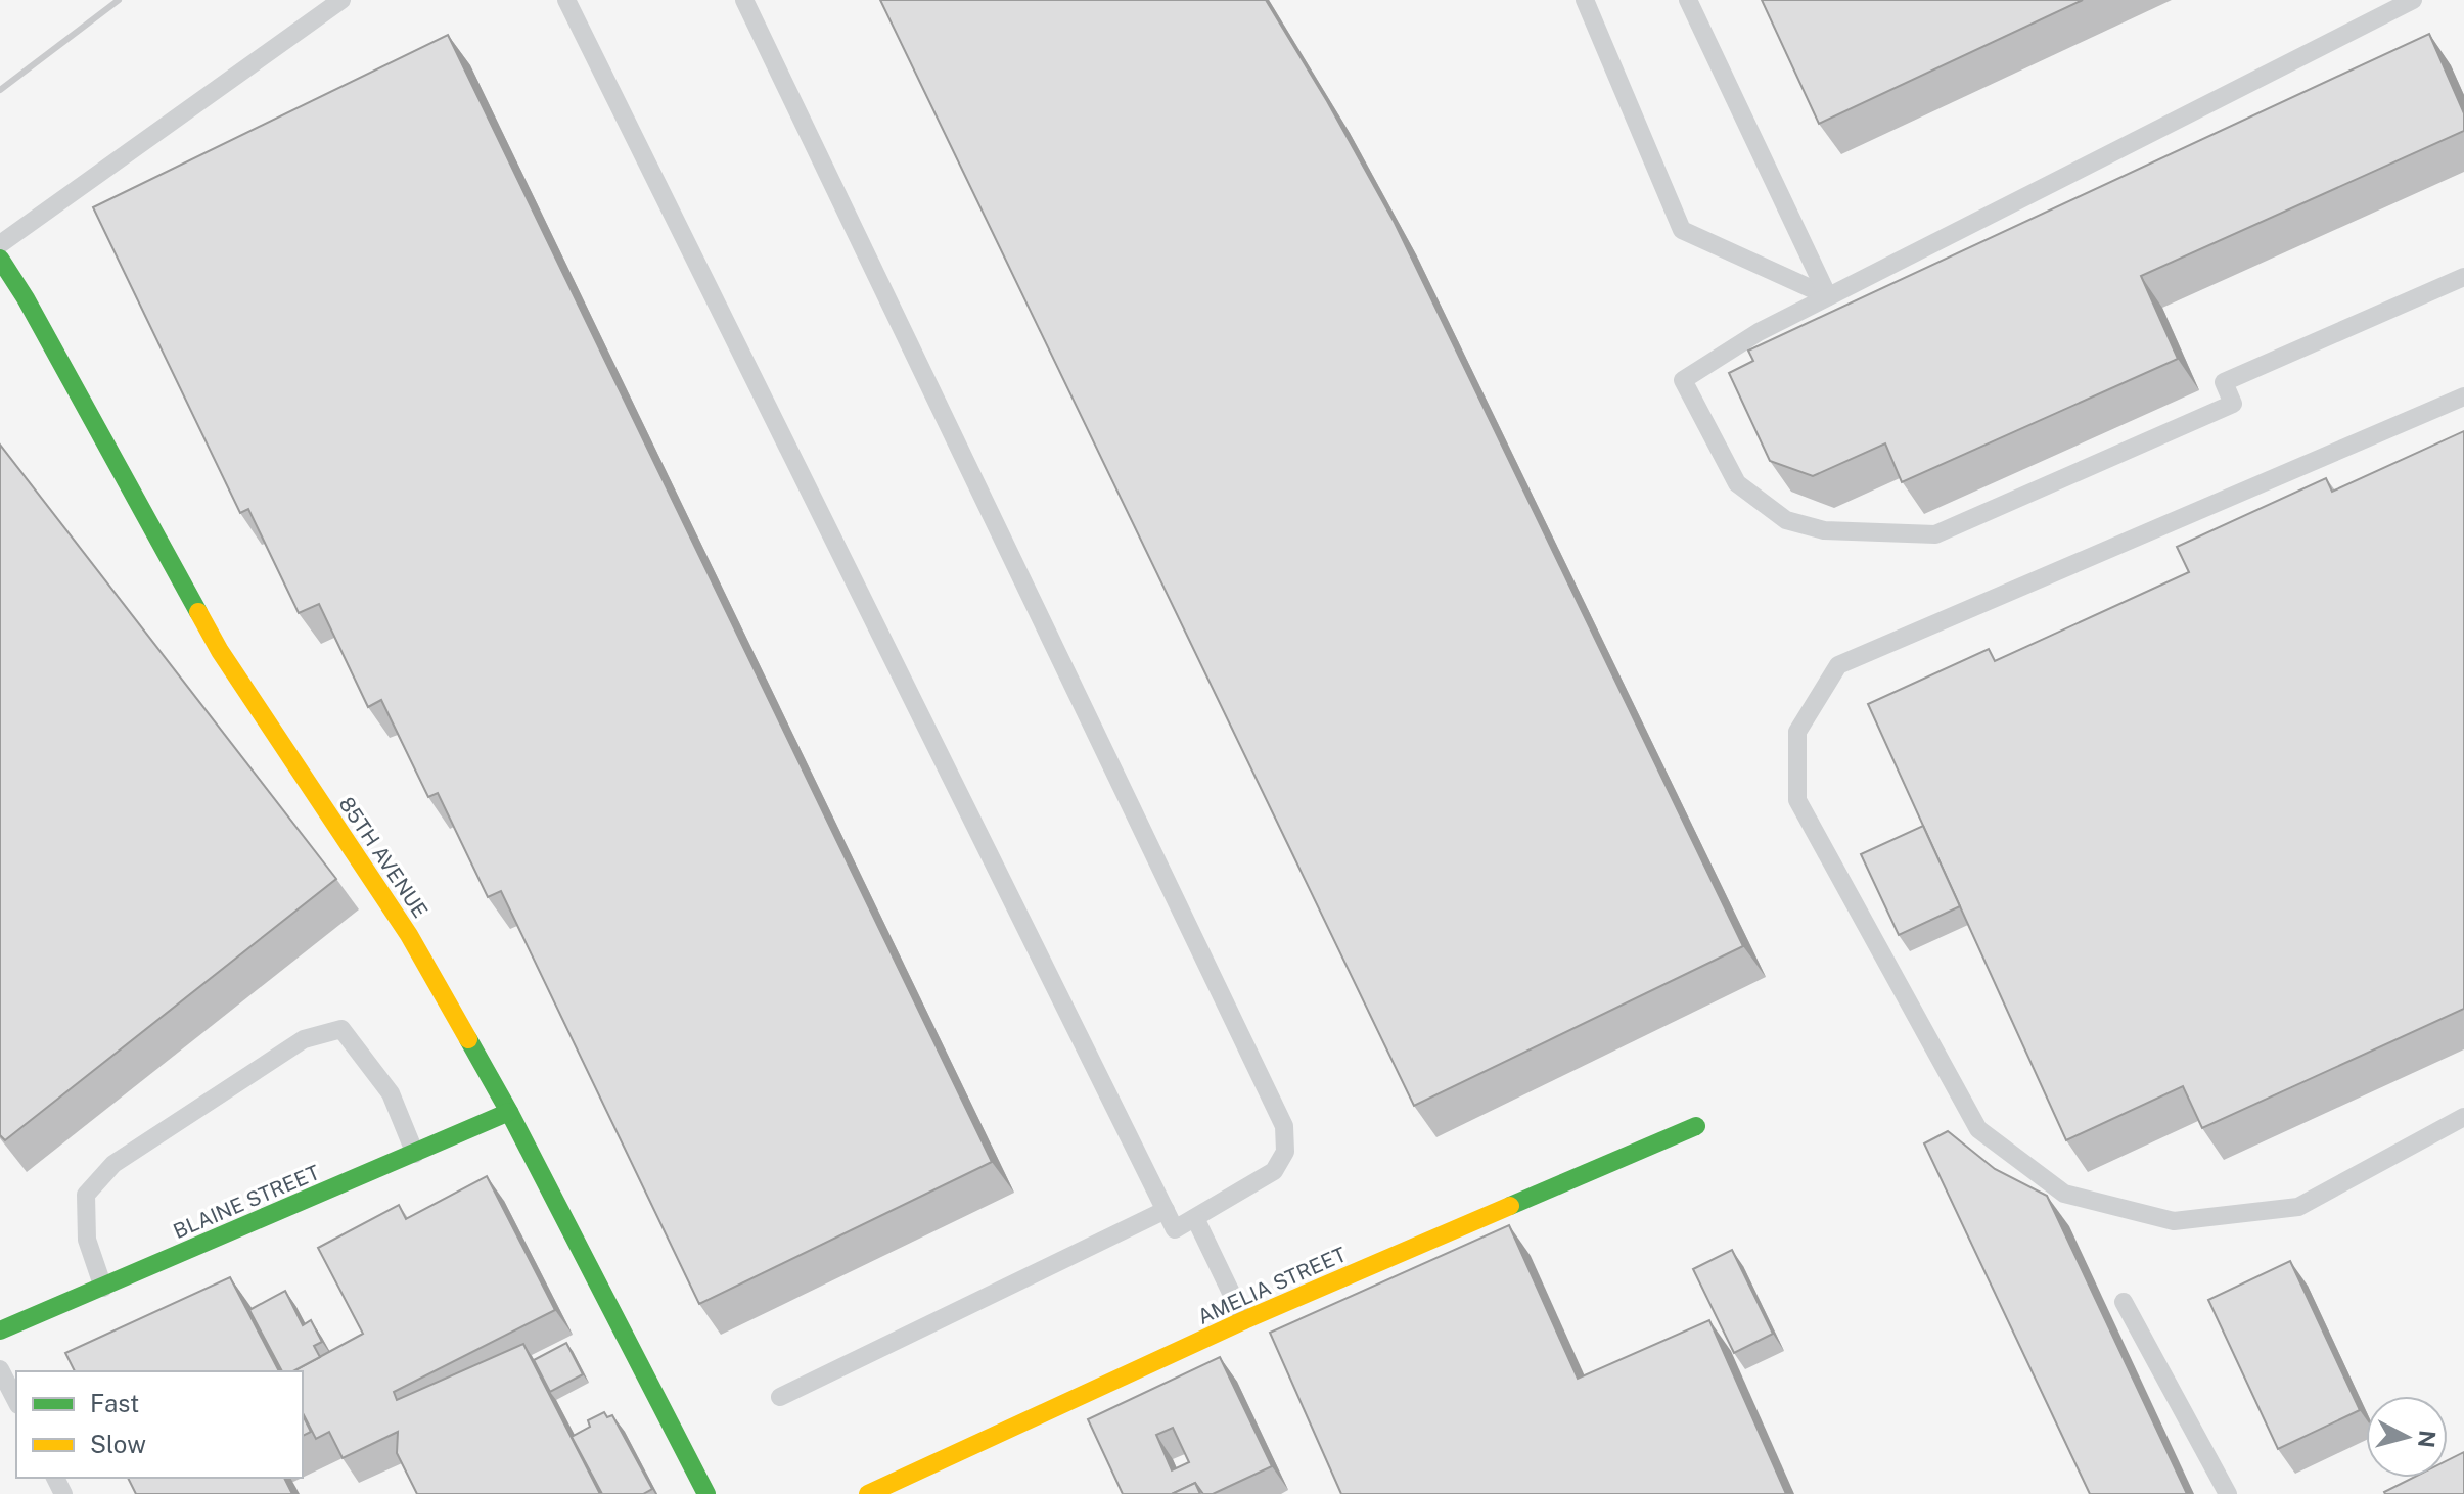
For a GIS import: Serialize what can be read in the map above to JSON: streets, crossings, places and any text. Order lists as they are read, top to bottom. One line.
{"streets":{"street":["85TH AVENUE","BLAINE STREET","AMELIA STREET"]},"crossings":[["85TH AVENUE","BLAINE STREET"]],"legend":["Fast","Slow"],"north":"right"}
